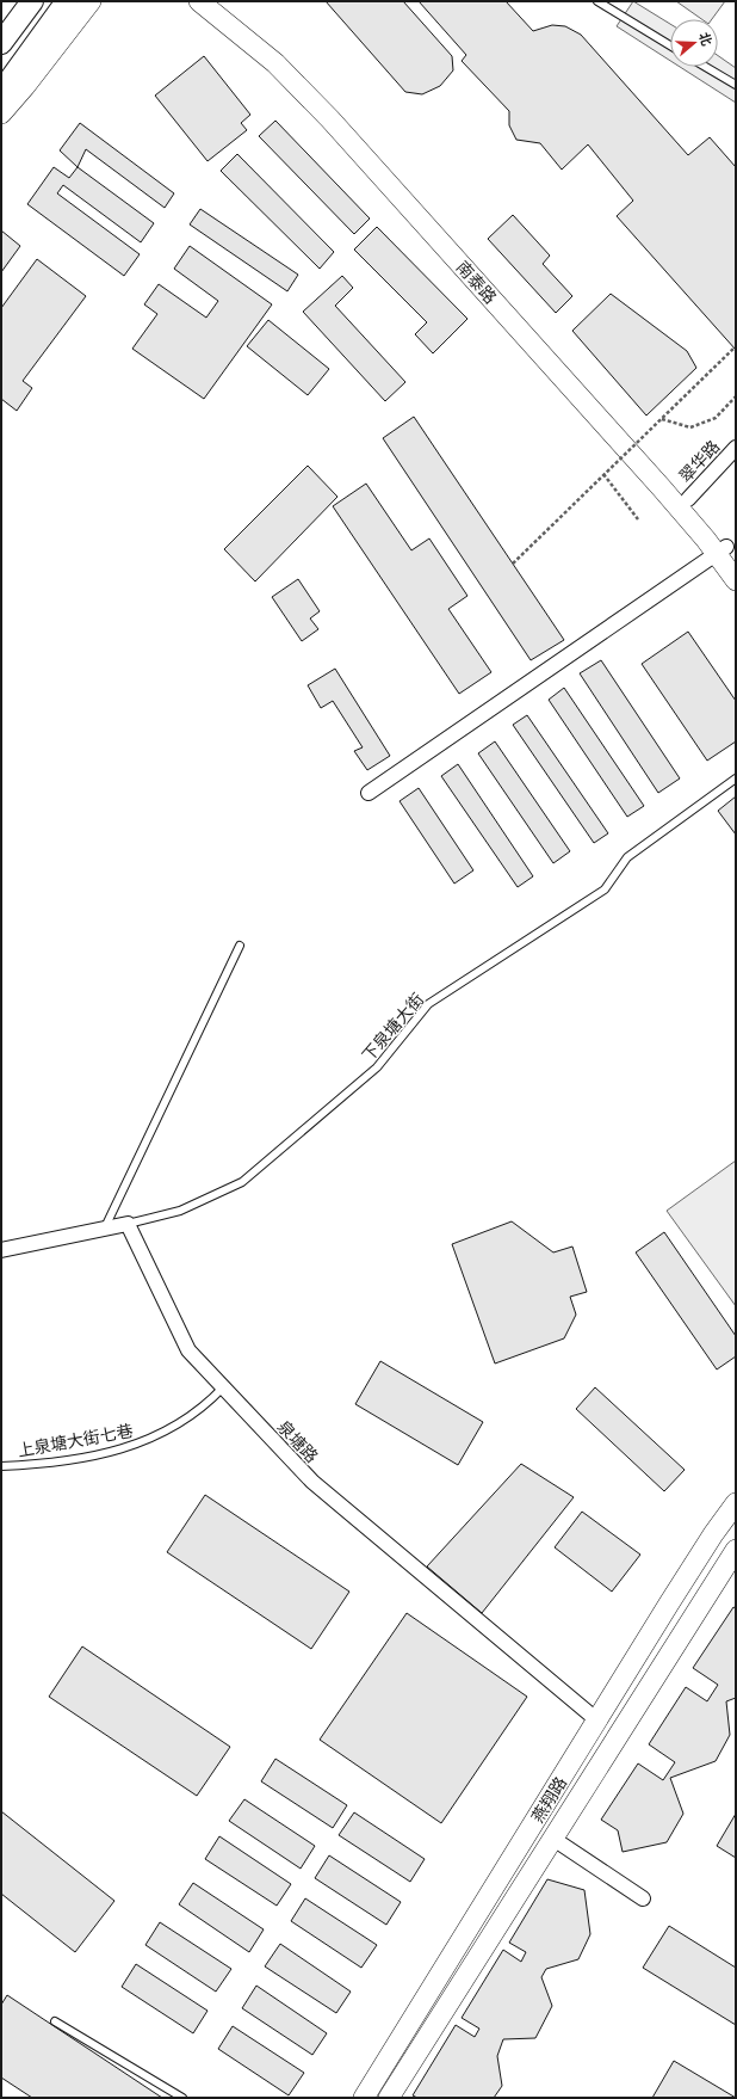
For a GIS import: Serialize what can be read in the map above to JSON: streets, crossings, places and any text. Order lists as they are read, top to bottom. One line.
{"streets":{"main road":["南泰路","燕翔路"],"street":["翠华路","泉塘路"],"lane":["下泉塘大街","上泉塘大街七巷"]},"crossings":[["南泰路","翠华路"],["下泉塘大街","泉塘路"],["上泉塘大街七巷","泉塘路"],["泉塘路","燕翔路"]],"north":"right"}
